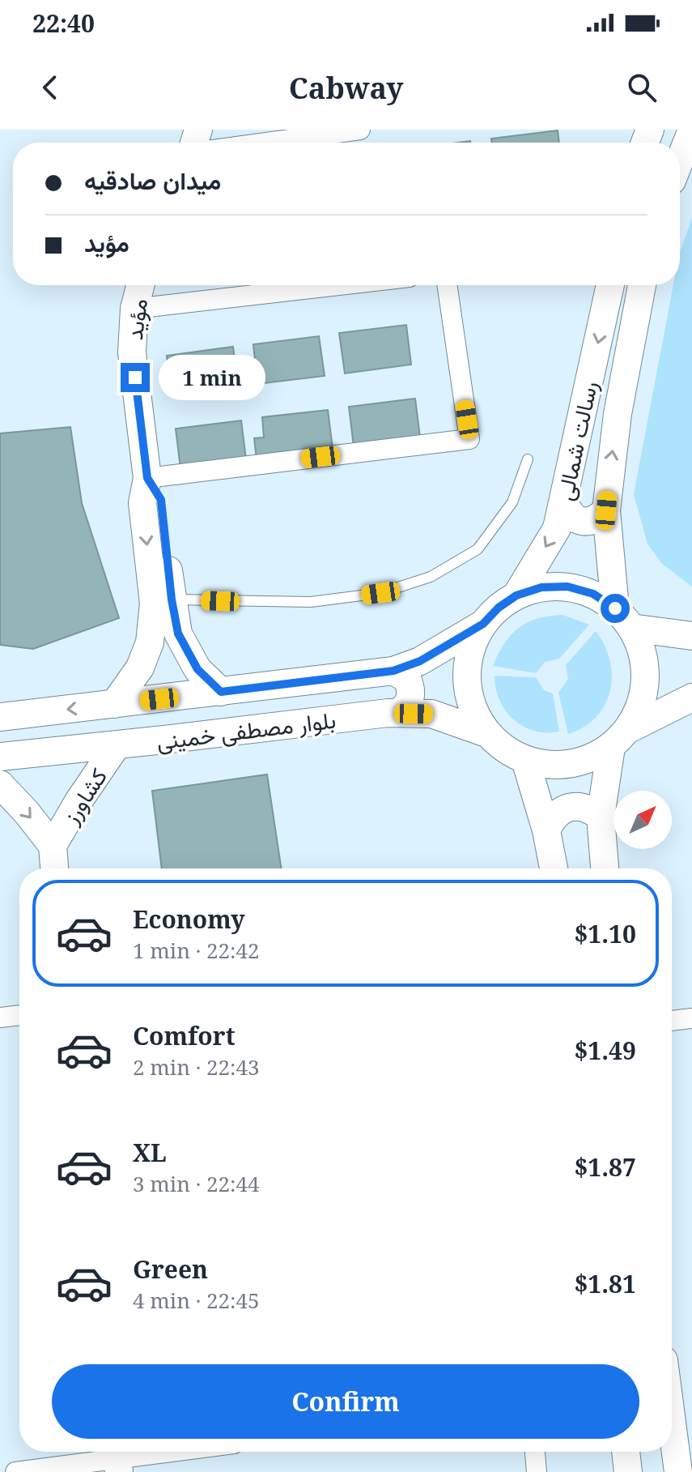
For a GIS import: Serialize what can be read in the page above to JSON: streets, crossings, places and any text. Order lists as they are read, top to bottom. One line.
{"streets":{"street":["مؤید","رسالت شمالی","بلوار مصطفی خمینی","کشاورز"]},"crossings":[["مؤید","بلوار مصطفی خمینی"],["رسالت شمالی","بلوار مصطفی خمینی"],["بلوار مصطفی خمینی","کشاورز"]],"one_way":["کشاورز"],"north":"top right","page":{"status":"22:40","header":"Cabway","banner":["میدان صادقیه","مؤید"],"bubble":"1 min","list":[{"name":"Economy","note":"1 min · 22:42","value":"$1.10"},{"name":"Comfort","note":"2 min · 22:43","value":"$1.49"},{"name":"XL","note":"3 min · 22:44","value":"$1.87"},{"name":"Green","note":"4 min · 22:45","value":"$1.81"}],"buttons":"Confirm"}}
